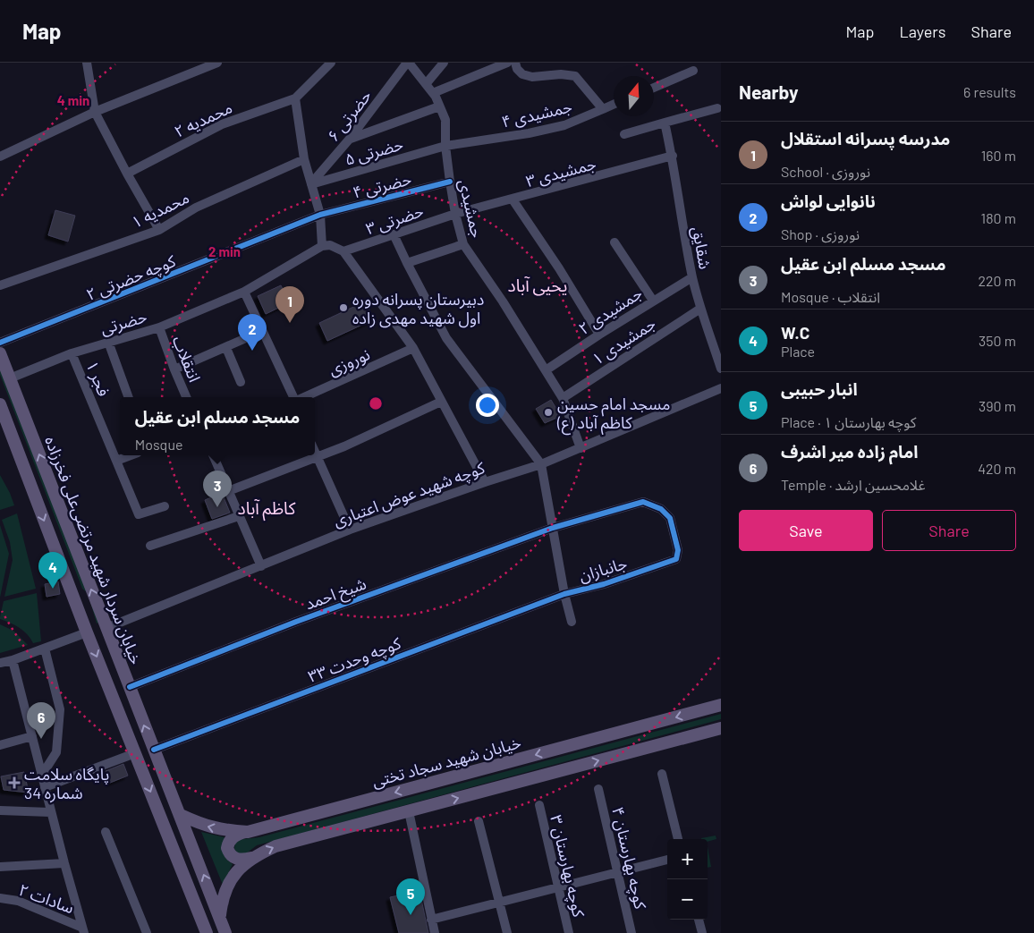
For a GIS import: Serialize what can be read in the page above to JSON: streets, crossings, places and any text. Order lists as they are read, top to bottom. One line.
{"streets":{"main road":["خیابان سردار شهید مرتضی‌علی فخرزاده","خیابان شهید سجاد تختی"],"street":["جمشیدی ۴","حضرتی ۶","محمدیه ۲","حضرتی ۵","جمشیدی ۳","حضرتی ۴","جمشیدی","محمدیه ۱","حضرتی ۳","شقایق","کوچه حضرتی ۲","جمشیدی ۲","حضرتی","جمشیدی ۱","انتقلاب","نوروزی","فجر ۱","کوچه شهید عوض اعتباری","جانبازان","شیخ احمد","کوچه وحدت ۳۳","کوچه بهارستان ۴","کوچه بهارستان ۳","سادات ۲"]},"crossings":[["جمشیدی ۴","حضرتی ۵"],["جمشیدی ۴","جمشیدی"],["حضرتی ۶","حضرتی ۵"],["حضرتی ۶","جمشیدی"],["حضرتی ۵","جمشیدی"],["جمشیدی ۳","جمشیدی"],["جمشیدی ۳","حضرتی ۳"],["جمشیدی ۳","شقایق"],["حضرتی ۴","جمشیدی"],["حضرتی ۴","کوچه حضرتی ۲"],["جمشیدی","حضرتی ۳"],["جمشیدی","جمشیدی ۲"],["جمشیدی","جمشیدی ۱"],["جمشیدی","کوچه شهید عوض اعتباری"],["شقایق","جمشیدی ۲"],["شقایق","جمشیدی ۱"],["حضرتی","انتقلاب"],["حضرتی","نوروزی"],["حضرتی","فجر ۱"],["حضرتی","خیابان سردار شهید مرتضی‌علی فخرزاده"],["کوچه شهید عوض اعتباری","خیابان سردار شهید مرتضی‌علی فخرزاده"],["خیابان سردار شهید مرتضی‌علی فخرزاده","شیخ احمد"],["خیابان سردار شهید مرتضی‌علی فخرزاده","کوچه وحدت ۳۳"],["خیابان سردار شهید مرتضی‌علی فخرزاده","خیابان شهید سجاد تختی"],["جانبازان","شیخ احمد"],["جانبازان","کوچه وحدت ۳۳"]],"districts":["یحیی آباد","کاظم آباد"],"places":{"other":["دبیرستان پسرانه دوره اول شهید مهدی زاده","مسجد امام حسین (ع) کاظم آباد"],"health":["پایگاه سلامت شماره 34"]},"north":"top","page":{"header":"Map","nav":["Map","Layers","Share"],"heading":["Nearby","6 results"],"list":[{"mark":"1","name":"مدرسه پسرانه استقلال","note":"School · نوروزی","value":"160 m"},{"mark":"2","name":"نانوایی لواش","note":"Shop · نوروزی","value":"180 m"},{"mark":"3","name":"مسجد مسلم ابن عقیل","note":"Mosque · انتقلاب","value":"220 m"},{"mark":"4","name":"W.C","note":"Place","value":"350 m"},{"mark":"5","name":"انبار حبیبی","note":"Place · کوچه بهارستان ۱","value":"390 m"},{"mark":"6","name":"امام زاده میر اشرف","note":"Temple · غلامحسین ارشد","value":"420 m"}],"pins":["1","2","3","4","6","5"],"popup":["مسجد مسلم ابن عقیل","Mosque"],"buttons":["Save","Share"],"map_buttons":["+","−"]},"rings":["4 min","2 min"]}
